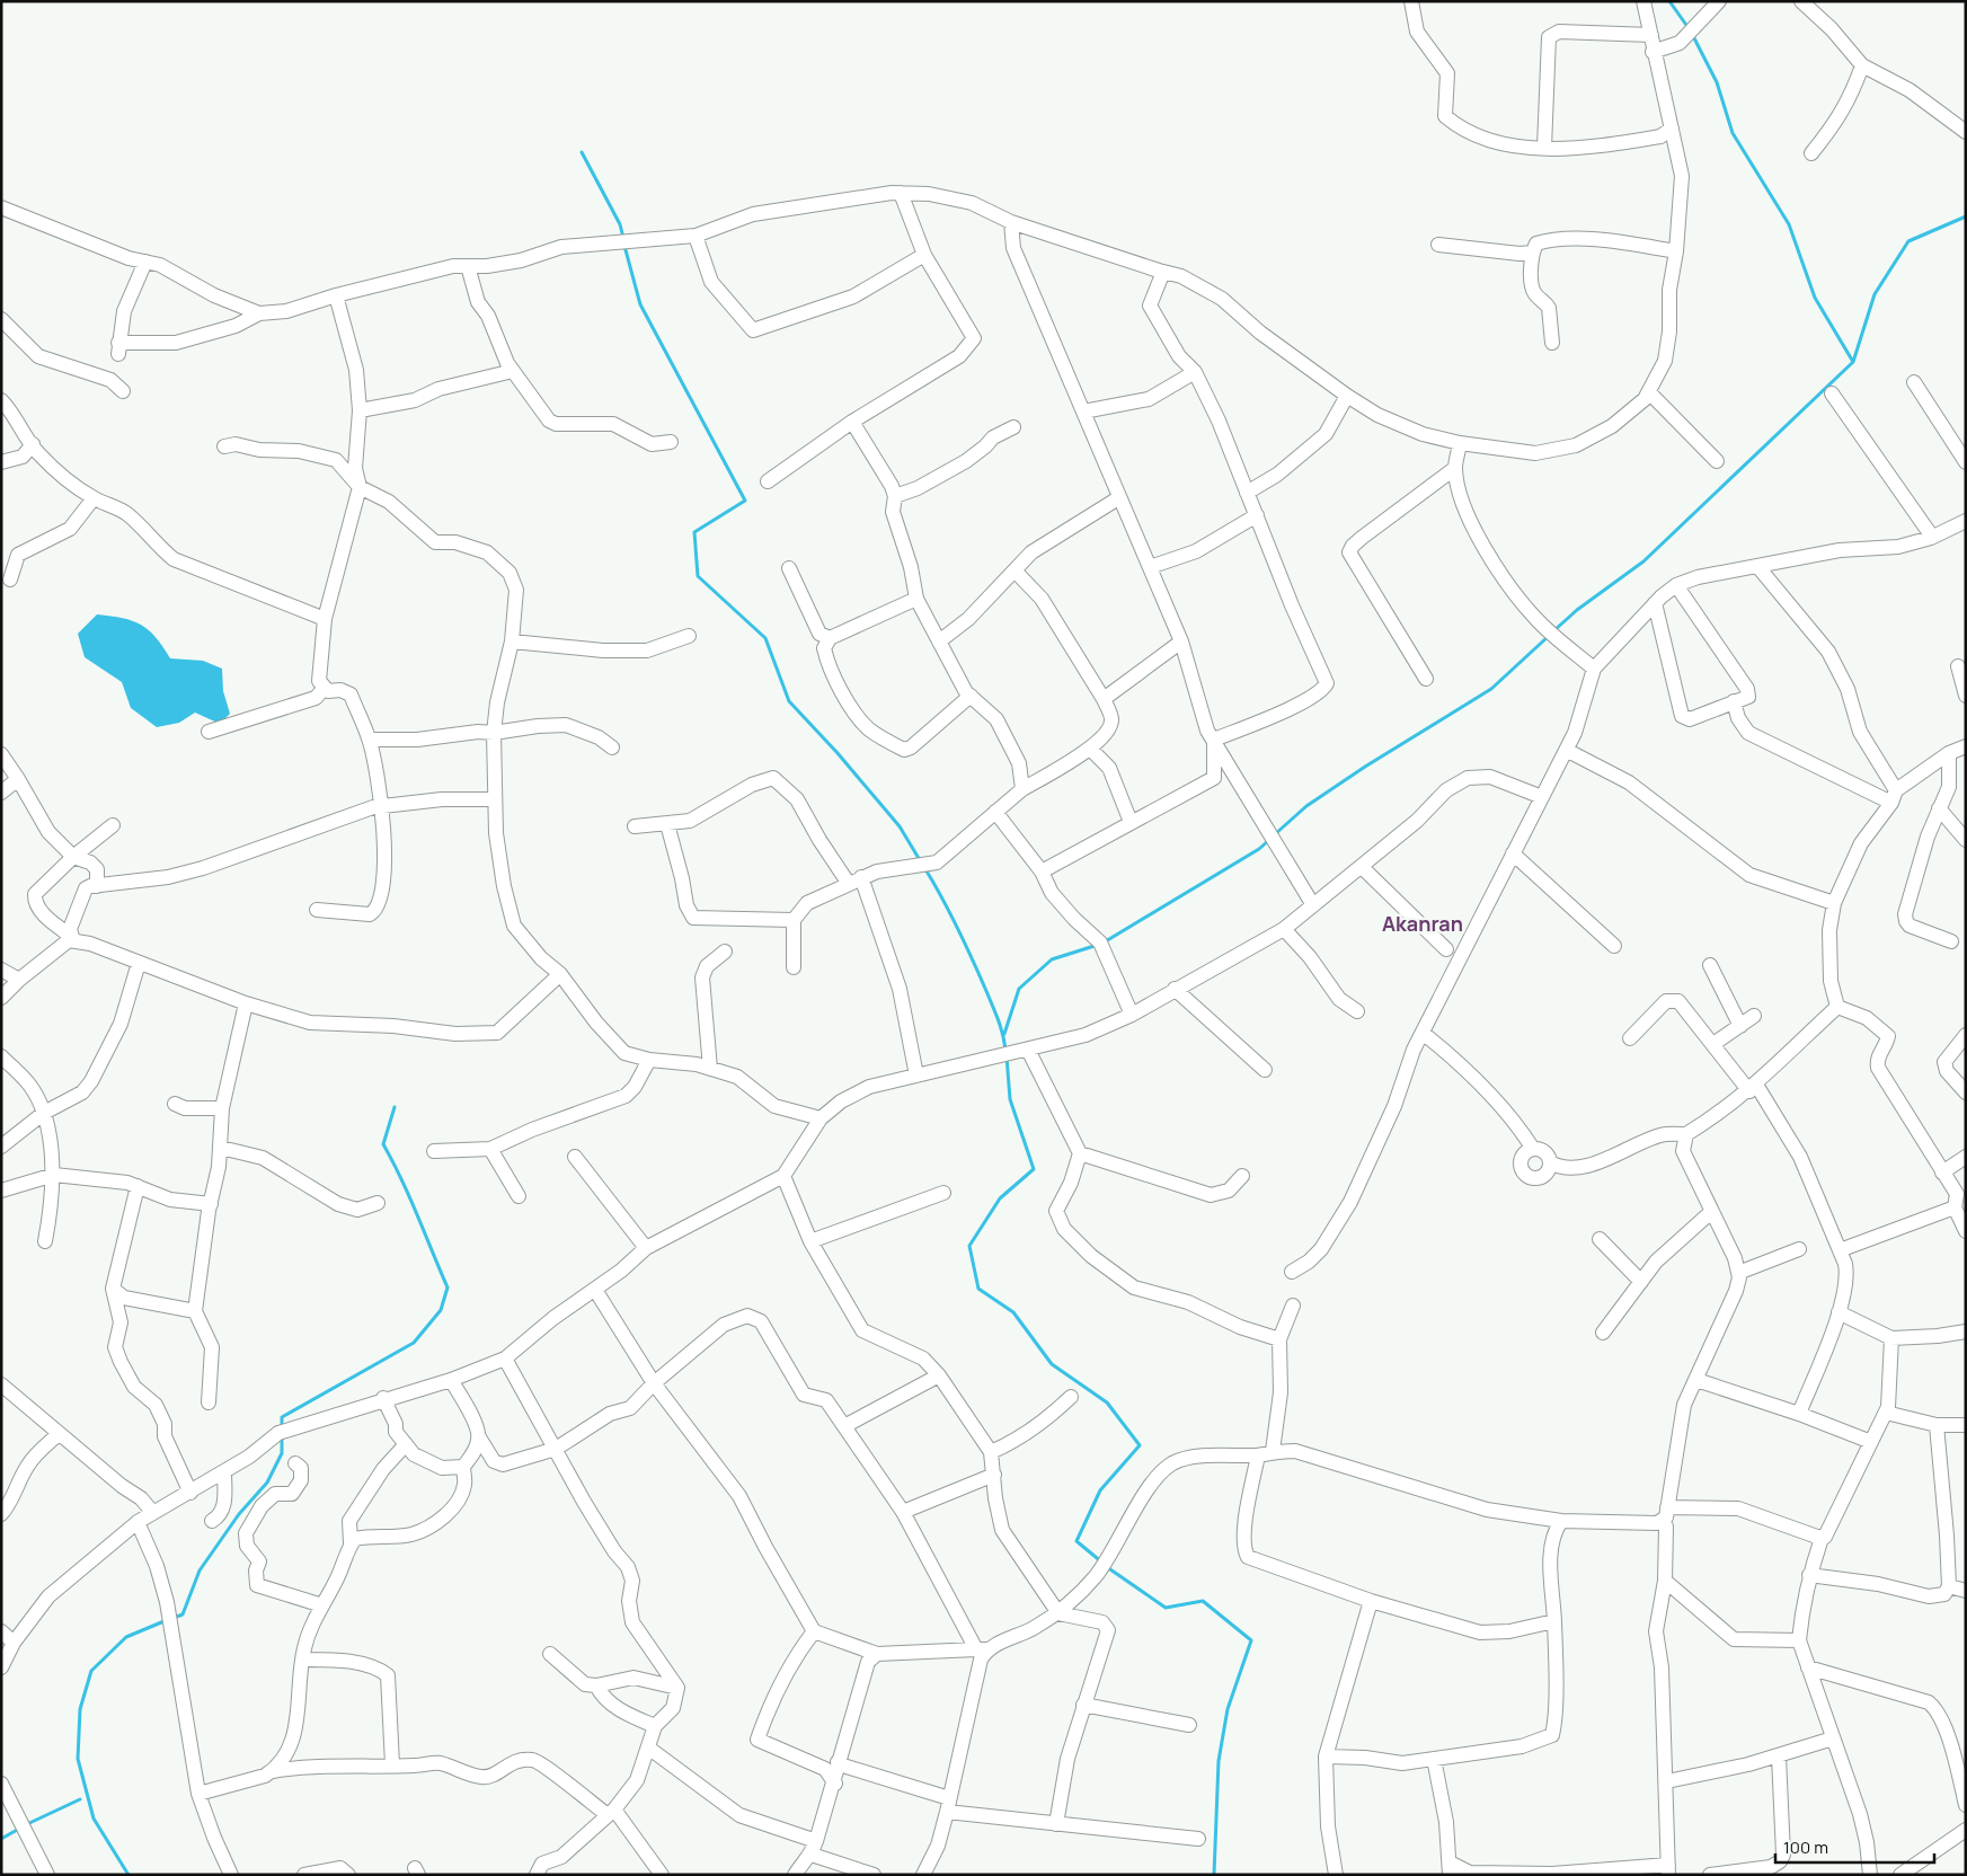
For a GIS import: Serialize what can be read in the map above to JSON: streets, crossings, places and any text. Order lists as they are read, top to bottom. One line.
{"districts":["Akanran"],"scale_bar":"100 m"}
